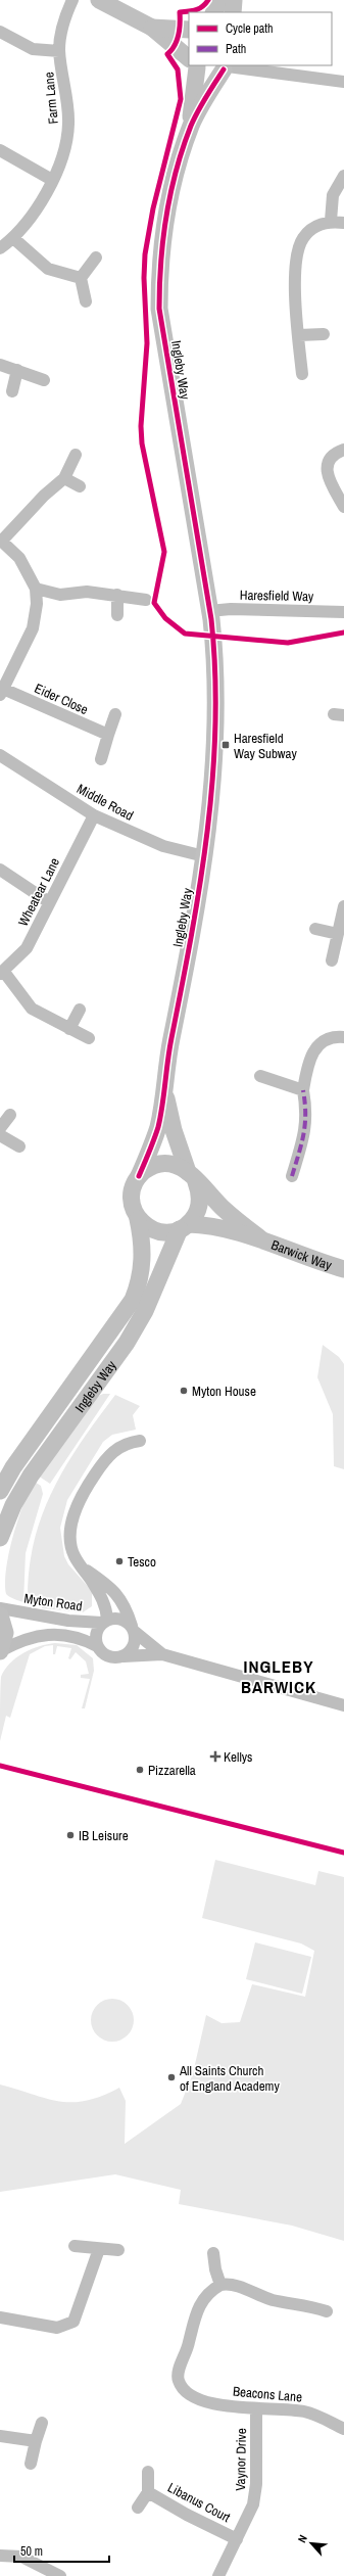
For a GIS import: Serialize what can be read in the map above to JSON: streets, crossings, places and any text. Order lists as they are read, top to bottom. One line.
{"streets":{"street":["Farm Lane","Ingleby Way","Haresfield Way","Eider Close","Middle Road","Wheatear Lane","Barwick Way","Myton Road","Beacons Lane","Vaynor Drive","Libanus Court"]},"crossings":[["Ingleby Way","Haresfield Way"],["Ingleby Way","Middle Road"],["Ingleby Way","Barwick Way"],["Middle Road","Wheatear Lane"],["Beacons Lane","Vaynor Drive"],["Vaynor Drive","Libanus Court"]],"districts":["INGLEBY BARWICK"],"places":{"transit":["Haresfield Way Subway"],"other":["Myton House","Tesco","Pizzarella","IB Leisure","All Saints Church of England Academy"],"health":["Kellys"]},"legend":["Cycle path","Path"],"scale_bar":"50 m","north":"top left"}
